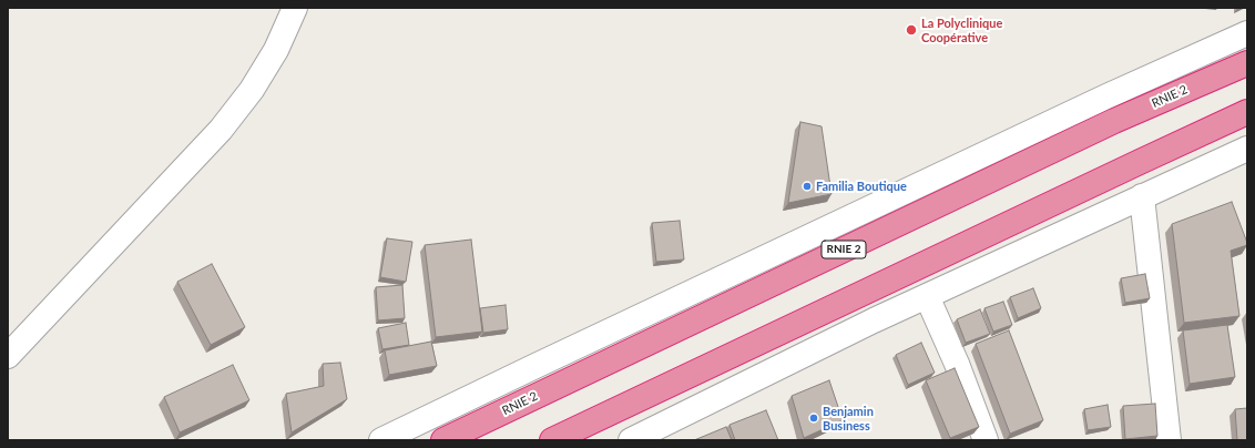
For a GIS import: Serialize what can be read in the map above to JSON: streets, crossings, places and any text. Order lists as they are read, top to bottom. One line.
{"streets":{"highway":["RNIE 2"]},"places":["La Polyclinique Coopérative","Familia Boutique","Benjamin Business"]}
